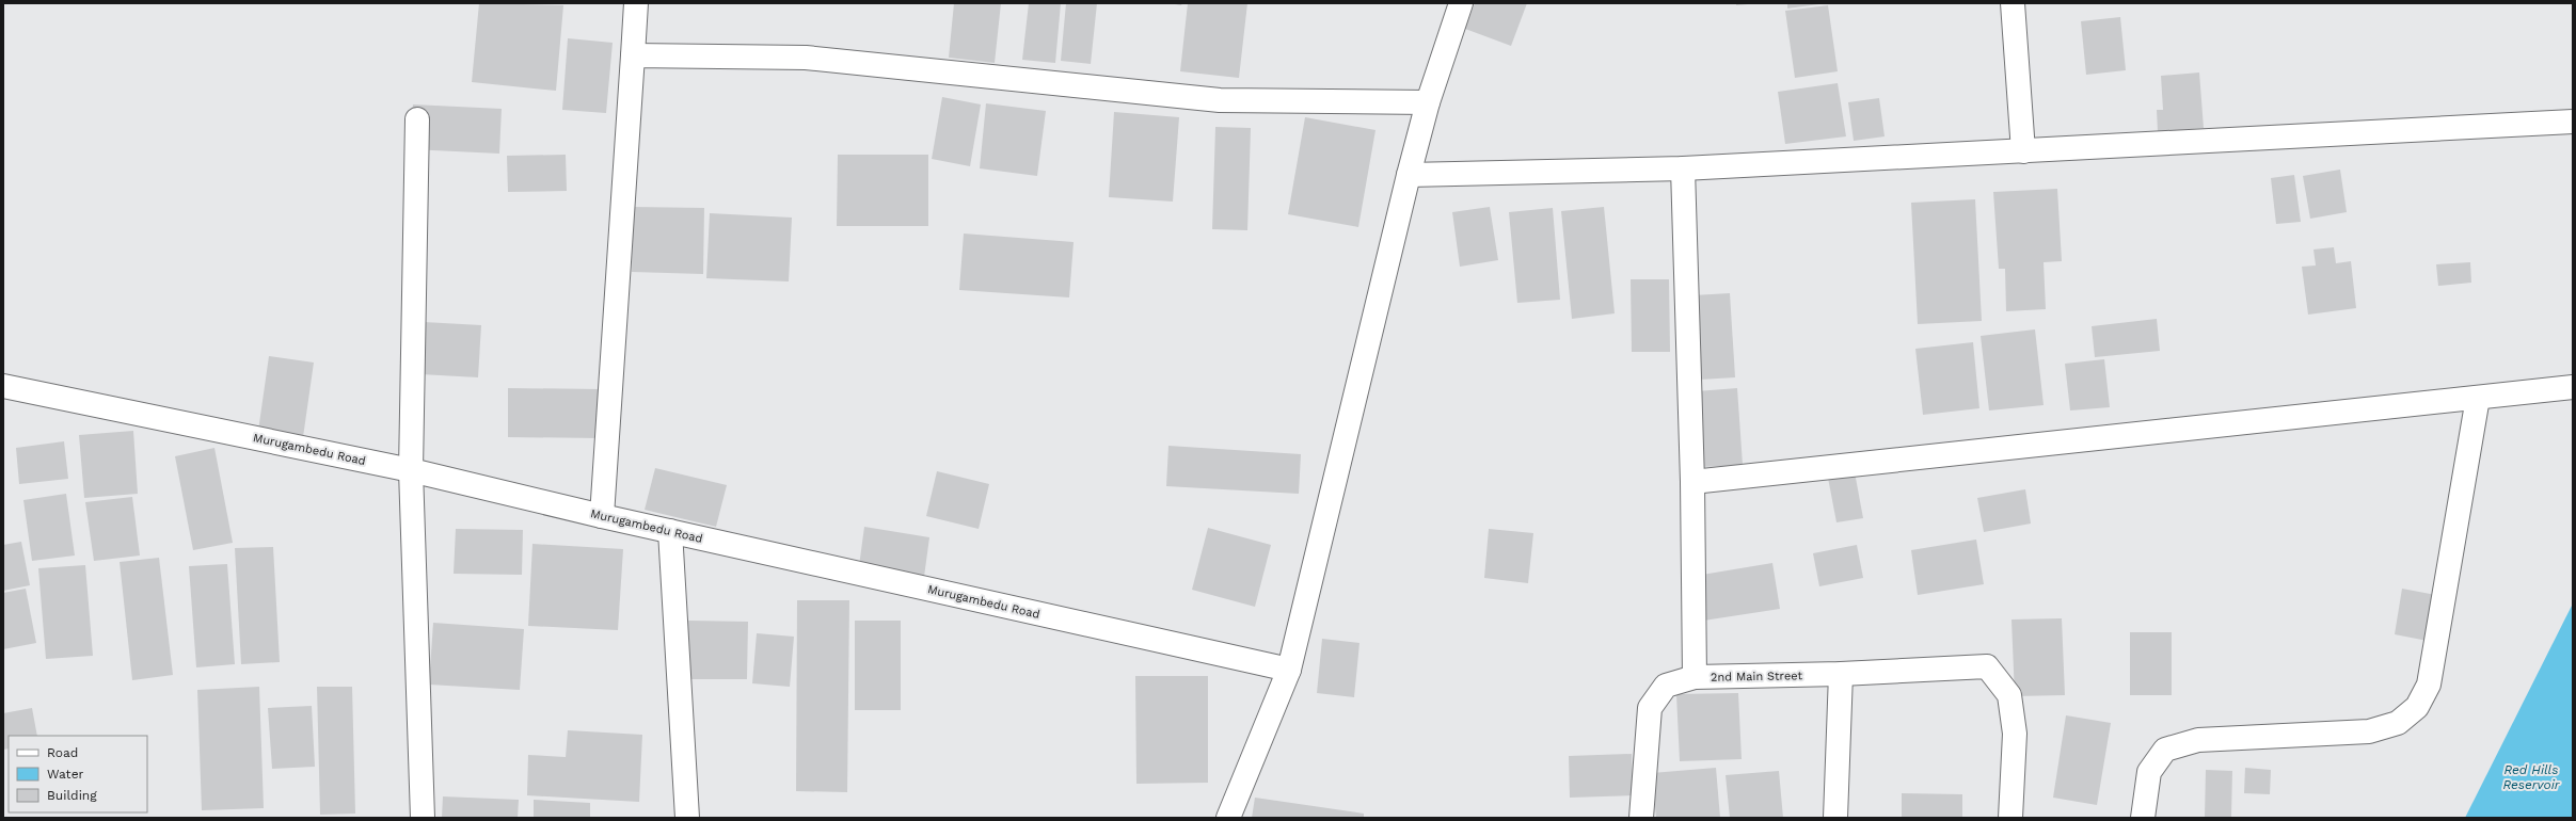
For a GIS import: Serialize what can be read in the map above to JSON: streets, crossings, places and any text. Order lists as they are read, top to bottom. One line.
{"streets":{"street":["Murugambedu Road","2nd Main Street"]},"water":["Red Hills Reservoir"],"legend":["Road","Water","Building"]}
